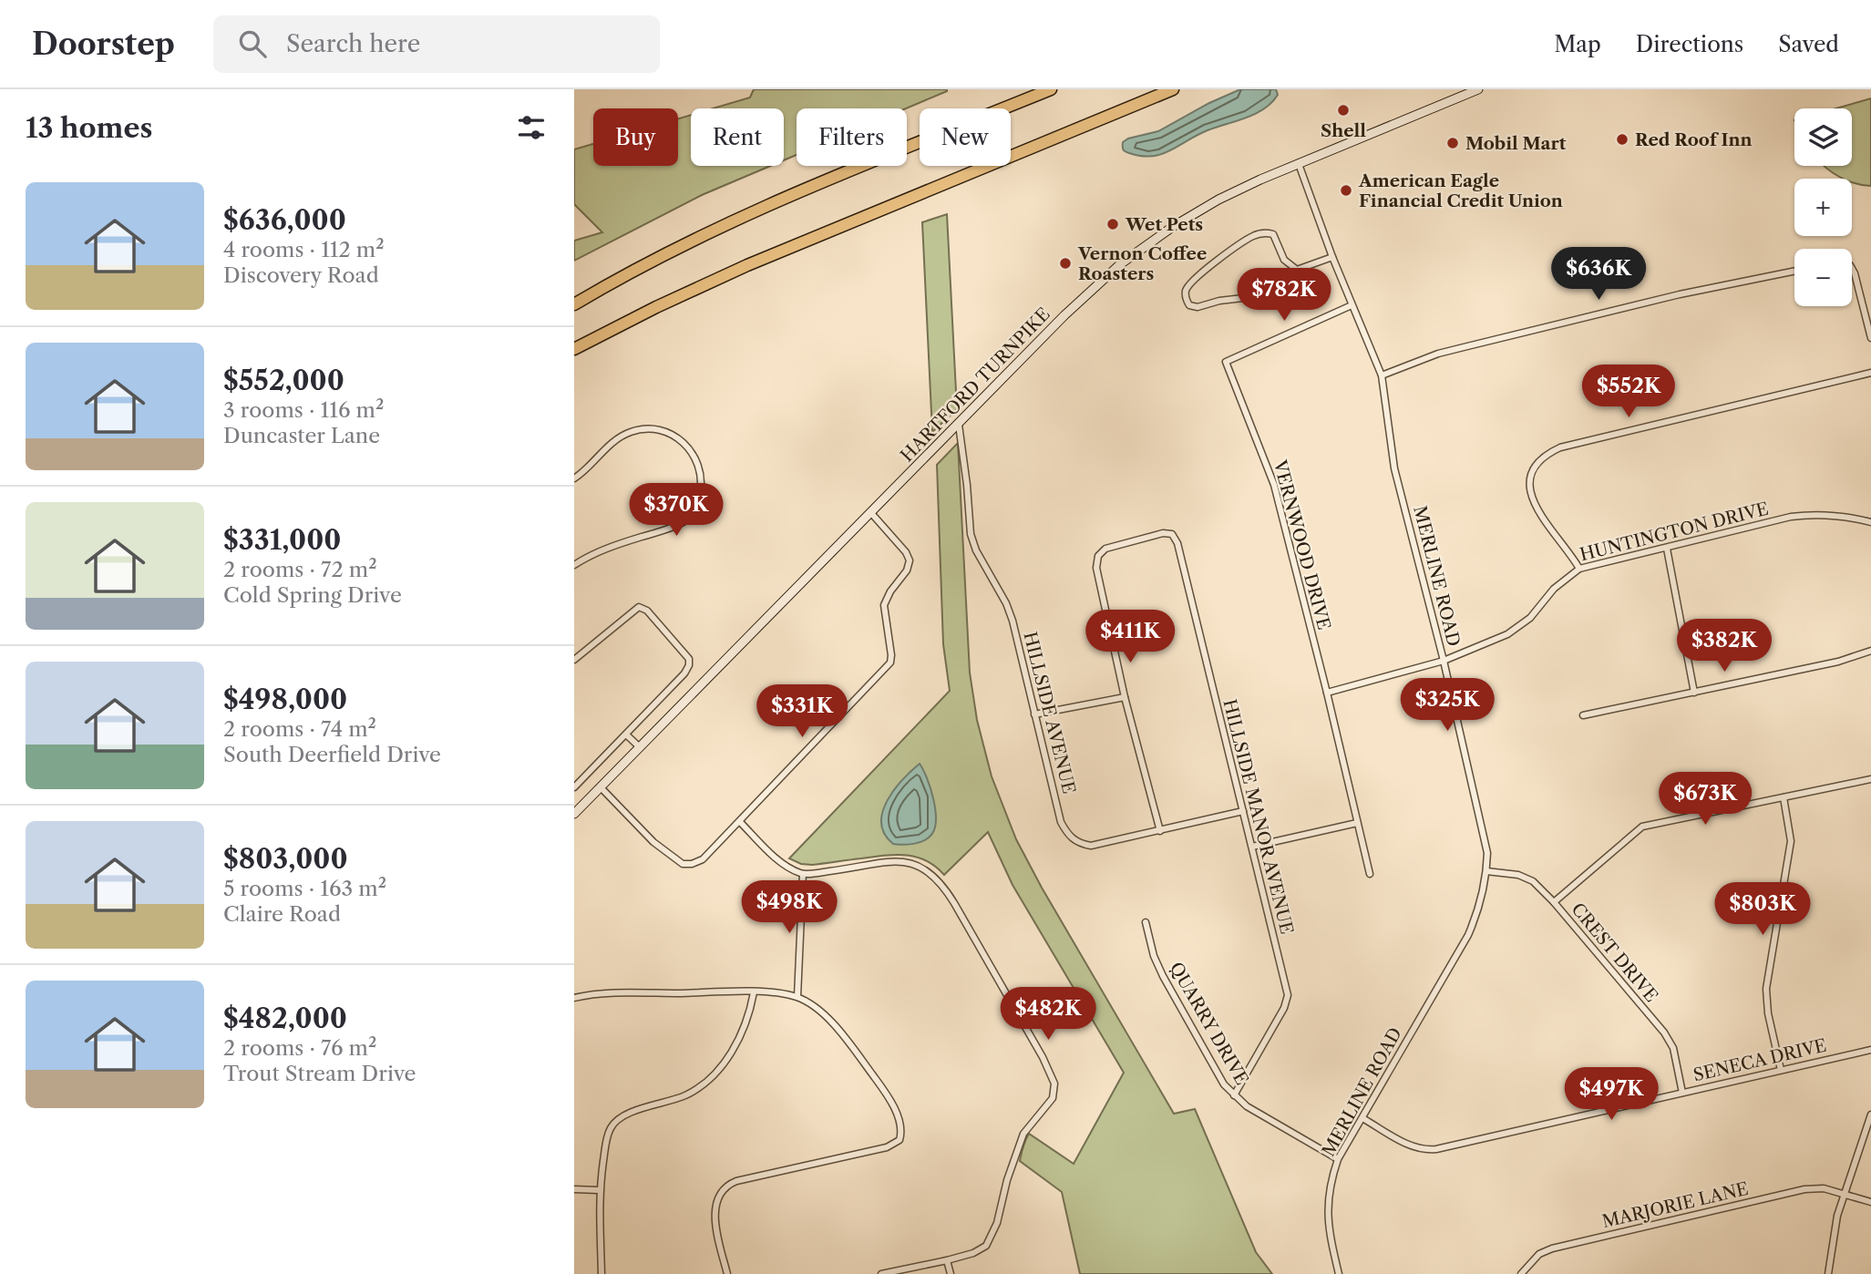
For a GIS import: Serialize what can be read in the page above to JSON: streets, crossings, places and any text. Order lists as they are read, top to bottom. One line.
{"streets":{"main road":["HARTFORD TURNPIKE"],"street":["HUNTINGTON DRIVE","VERNWOOD DRIVE","MERLINE ROAD","HILLSIDE AVENUE","HILLSIDE MANOR AVENUE","CREST DRIVE","QUARRY DRIVE","SENECA DRIVE","MARJORIE LANE"]},"crossings":[["HARTFORD TURNPIKE","MERLINE ROAD"],["HARTFORD TURNPIKE","HILLSIDE AVENUE"],["HUNTINGTON DRIVE","VERNWOOD DRIVE"],["HUNTINGTON DRIVE","MERLINE ROAD"],["VERNWOOD DRIVE","MERLINE ROAD"],["MERLINE ROAD","CREST DRIVE"],["MERLINE ROAD","QUARRY DRIVE"],["MERLINE ROAD","SENECA DRIVE"],["HILLSIDE AVENUE","HILLSIDE MANOR AVENUE"],["HILLSIDE MANOR AVENUE","QUARRY DRIVE"],["CREST DRIVE","SENECA DRIVE"]],"places":["Shell","Red Roof Inn","Mobil Mart","American Eagle Financial Credit Union","Wet Pets","Vernon Coffee Roasters"],"page":{"header":"Doorstep","search":"Search here","nav":["Map","Directions","Saved"],"heading":"13 homes","map_buttons":["+","−"],"chip":["Buy","Rent","Filters","New"],"list":[{"name":"$636,000","note":"4 rooms · 112 m² · Discovery Road"},{"name":"$552,000","note":"3 rooms · 116 m² · Duncaster Lane"},{"name":"$331,000","note":"2 rooms · 72 m² · Cold Spring Drive"},{"name":"$498,000","note":"2 rooms · 74 m² · South Deerfield Drive"},{"name":"$803,000","note":"5 rooms · 163 m² · Claire Road"},{"name":"$482,000","note":"2 rooms · 76 m² · Trout Stream Drive"}],"price":["$636K","$782K","$552K","$370K","$411K","$382K","$325K","$331K","$673K","$498K","$803K","$482K","$497K"]}}
